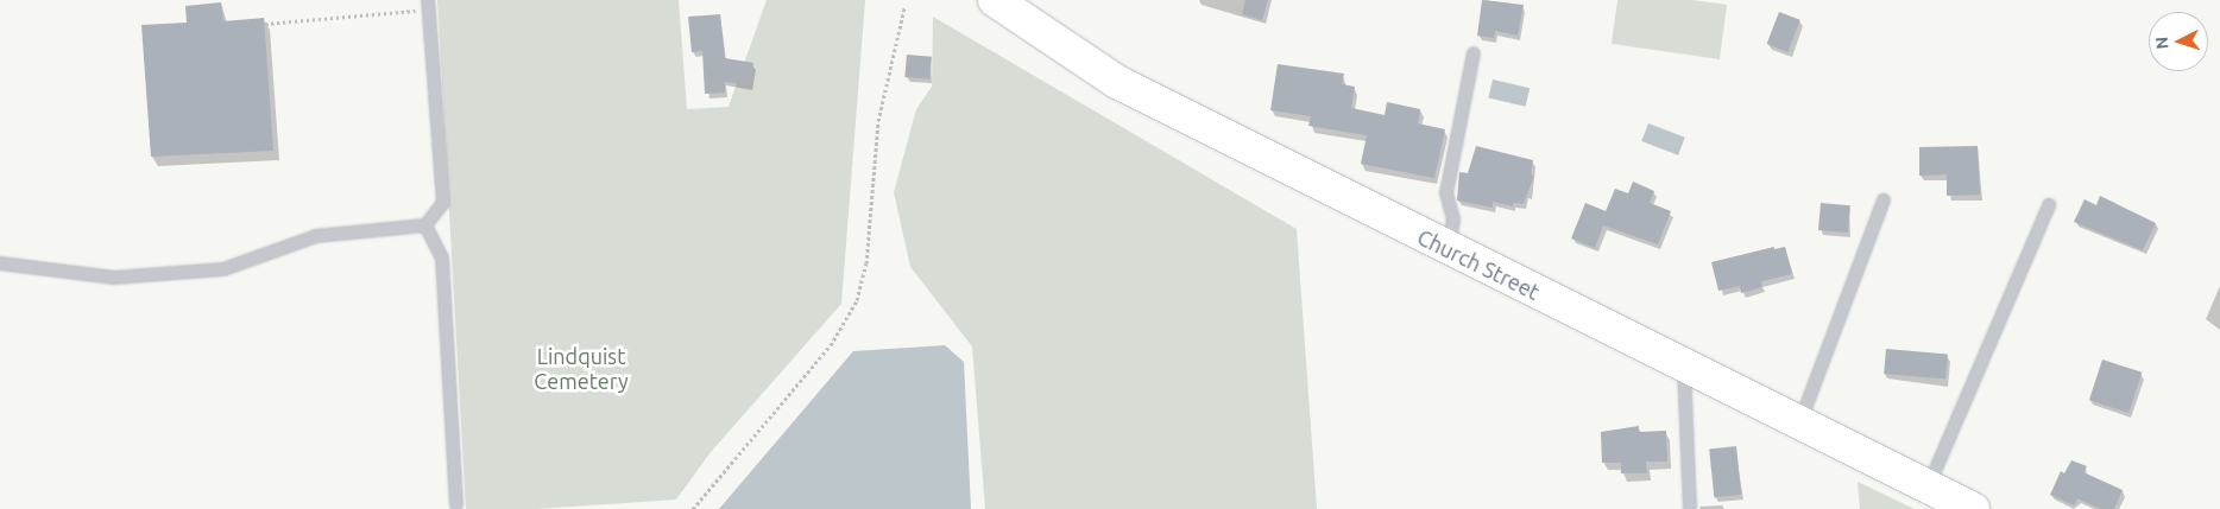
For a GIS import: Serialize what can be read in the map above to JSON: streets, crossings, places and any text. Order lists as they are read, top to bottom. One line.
{"streets":{"street":["Church Street"]},"parks":["Lindquist Cemetery"],"north":"left"}
